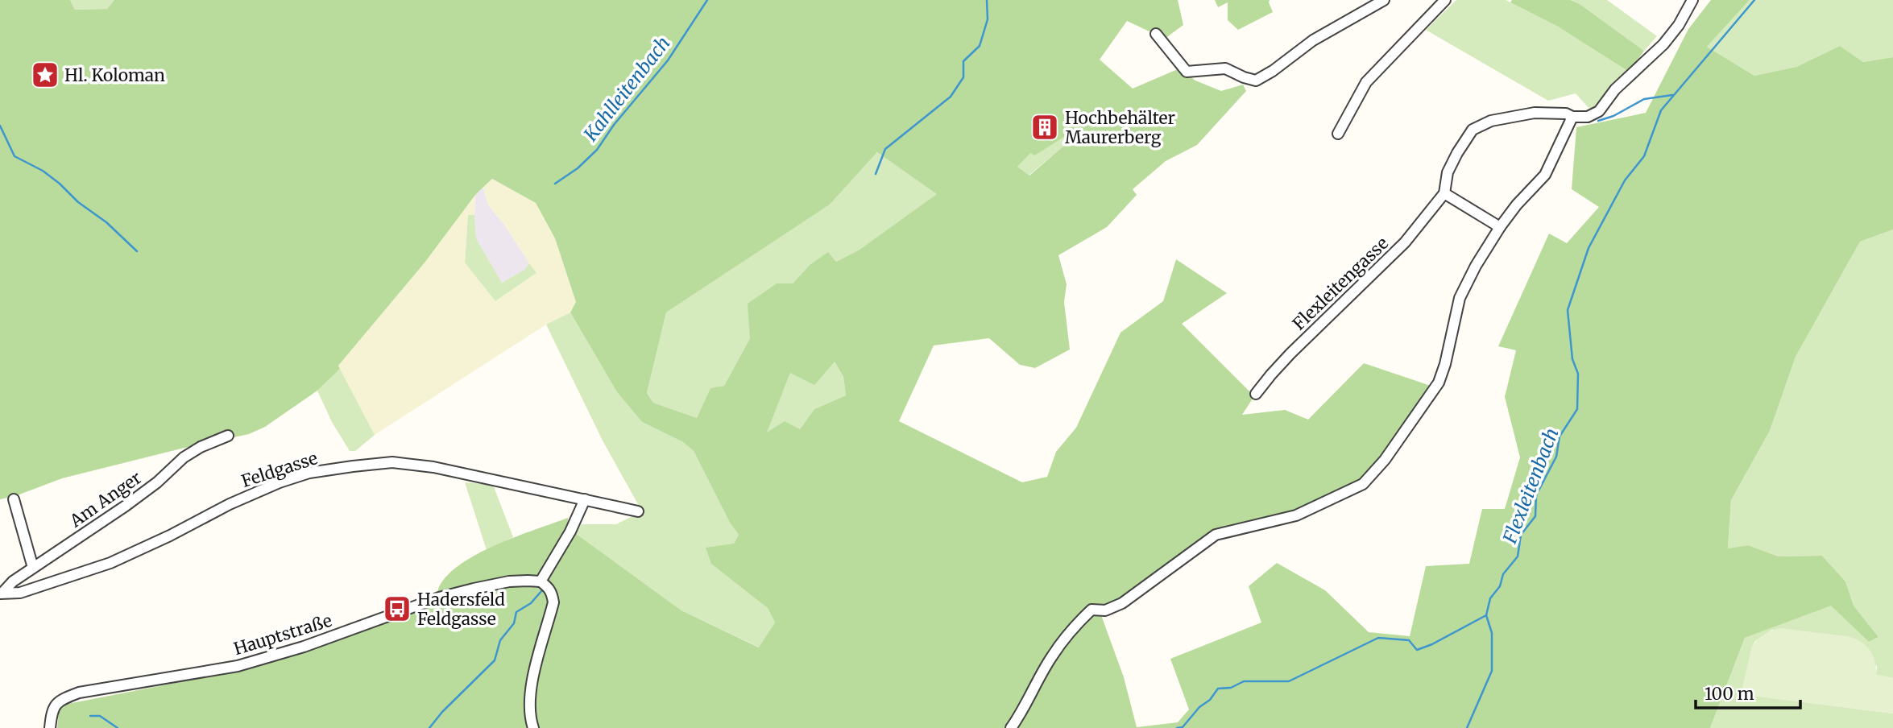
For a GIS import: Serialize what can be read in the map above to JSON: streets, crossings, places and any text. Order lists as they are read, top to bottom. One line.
{"streets":{"street":["Flexleitengasse","Feldgasse","Am Anger","Hauptstraße"]},"crossings":[["Feldgasse","Am Anger"]],"water":["Kahlleitenbach","Flexleitenbach"],"places":{"place":["Hl. Koloman"],"building":["Hochbehälter Maurerberg"],"bus stop":["Hadersfeld Feldgasse"]},"scale_bar":"100 m"}
